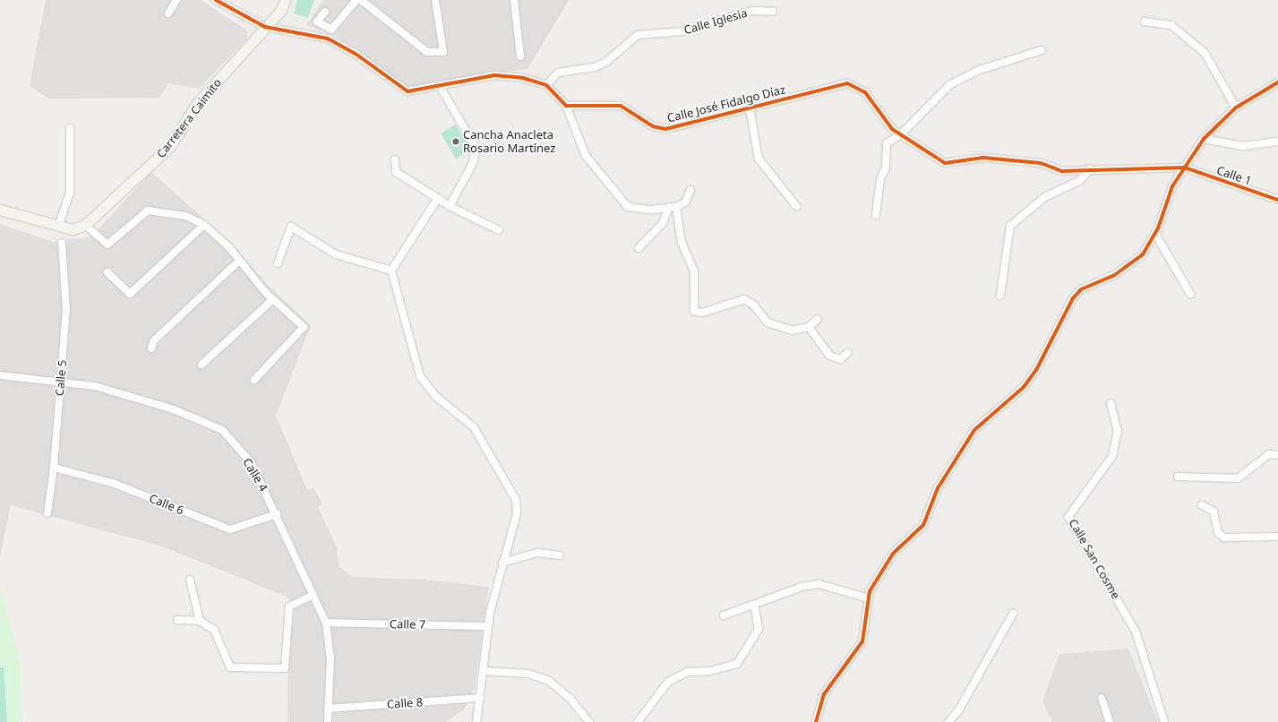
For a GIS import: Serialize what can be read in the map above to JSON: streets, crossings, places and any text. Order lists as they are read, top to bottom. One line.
{"streets":{"street":["Calle Iglesia","Calle José Fidalgo Díaz","Carretera Caimito","Calle 1","Calle 5","Calle 4","Calle 6","Calle San Cosme","Calle 7","Calle 8"]},"crossings":[["Calle José Fidalgo Díaz","Calle 1"],["Calle 5","Calle 4"],["Calle 5","Calle 6"],["Calle 4","Calle 6"],["Calle 4","Calle 7"],["Calle 4","Calle 8"]],"places":["Cancha Anacleta Rosario Martínez"]}
